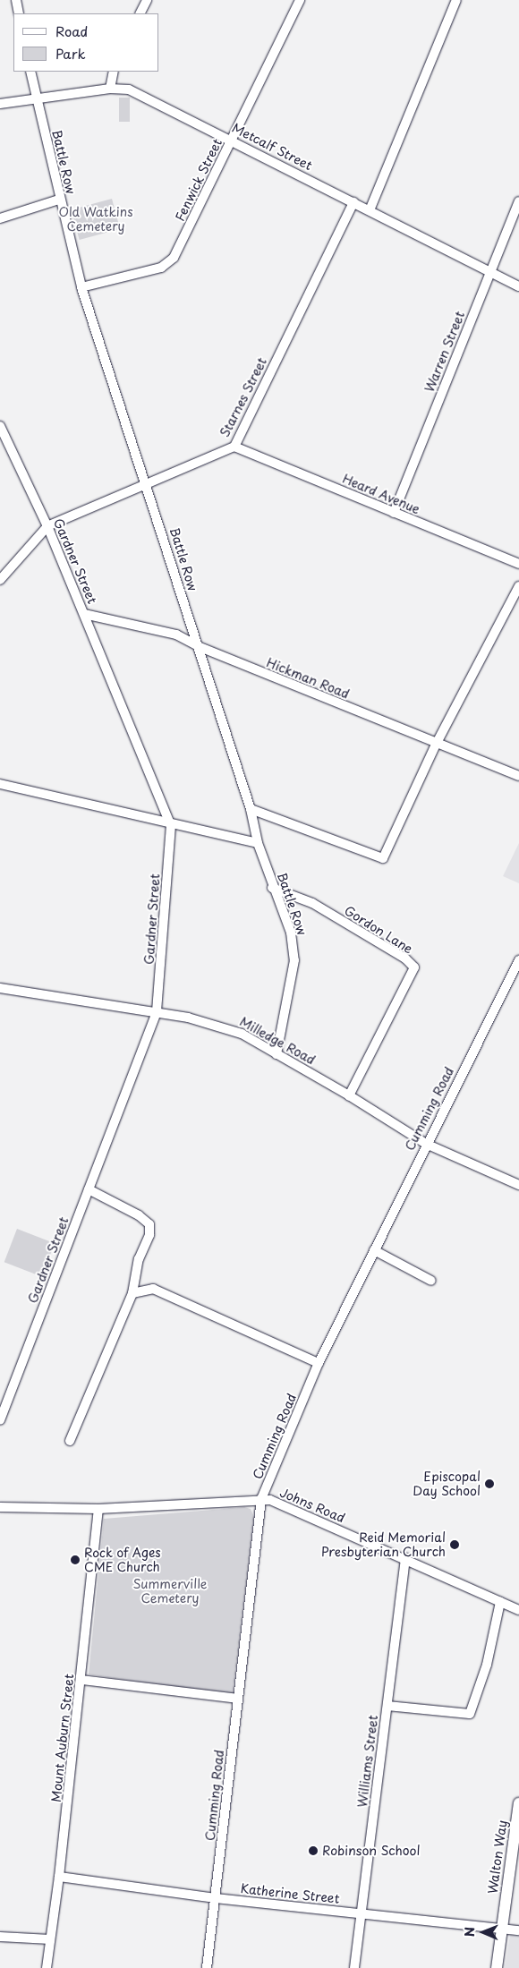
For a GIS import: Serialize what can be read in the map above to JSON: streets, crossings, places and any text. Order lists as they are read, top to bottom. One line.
{"streets":{"main road":["Walton Way"],"street":["Metcalf Street","Battle Row","Fenwick Street","Warren Street","Starnes Street","Heard Avenue","Gardner Street","Hickman Road","Gordon Lane","Milledge Road","Cumming Road","Johns Road","Mount Auburn Street","Williams Street","Katherine Street"]},"crossings":[["Metcalf Street","Battle Row"],["Metcalf Street","Fenwick Street"],["Metcalf Street","Warren Street"],["Metcalf Street","Starnes Street"],["Battle Row","Fenwick Street"],["Battle Row","Starnes Street"],["Battle Row","Hickman Road"],["Battle Row","Gordon Lane"],["Battle Row","Milledge Road"],["Warren Street","Heard Avenue"],["Starnes Street","Heard Avenue"],["Starnes Street","Gardner Street"],["Gardner Street","Hickman Road"],["Gardner Street","Milledge Road"],["Gordon Lane","Milledge Road"],["Milledge Road","Cumming Road"],["Cumming Road","Johns Road"],["Cumming Road","Katherine Street"],["Johns Road","Mount Auburn Street"],["Johns Road","Williams Street"],["Mount Auburn Street","Katherine Street"],["Williams Street","Katherine Street"],["Walton Way","Katherine Street"]],"parks":["Old Watkins Cemetery","Summerville Cemetery"],"places":["Episcopal Day School","Reid Memorial Presbyterian Church","Rock of Ages CME Church","Robinson School"],"legend":["Road","Park"],"north":"left"}
